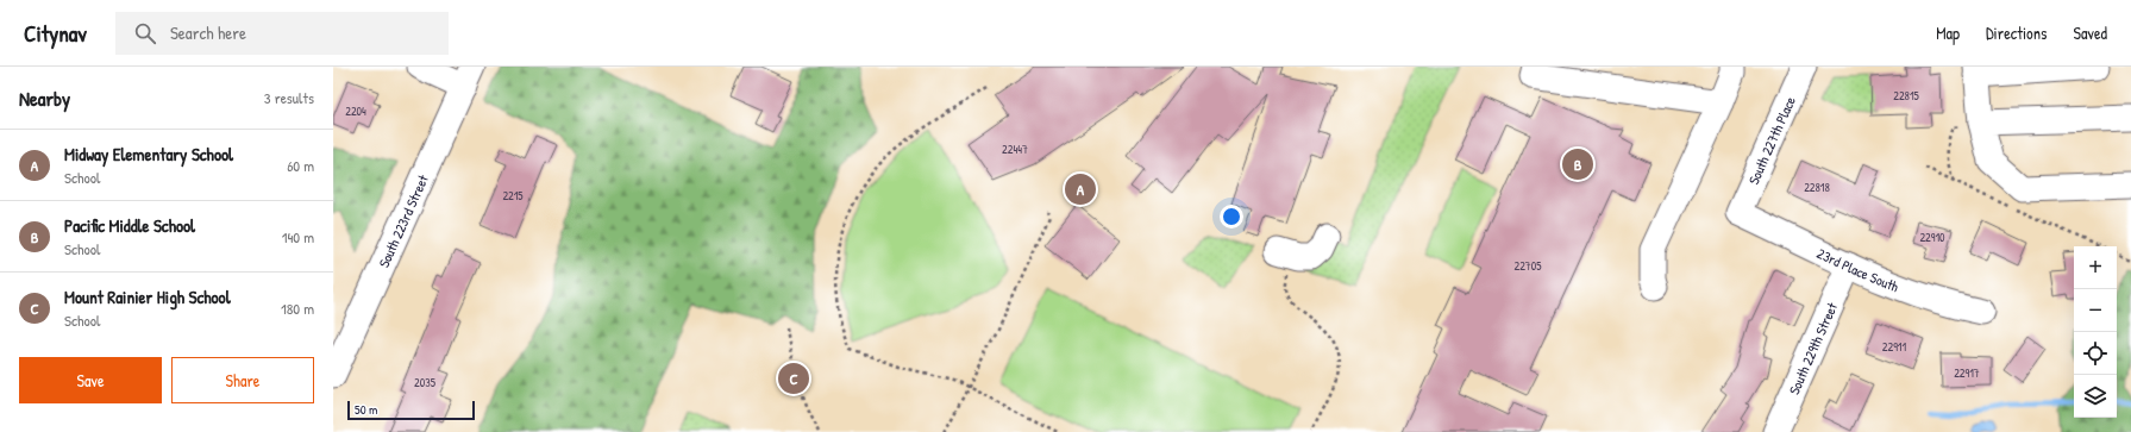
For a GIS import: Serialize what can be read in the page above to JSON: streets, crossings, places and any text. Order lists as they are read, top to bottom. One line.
{"streets":{"street":["South 227th Place","South 223rd Street","23rd Place South","South 229th Street"]},"crossings":[["South 227th Place","23rd Place South"],["23rd Place South","South 229th Street"]],"house_numbers":["22815","2204","22447","22818","2215","22910","22705","22911","22917","2035"],"scale_bar":"50 m","page":{"header":"Citynav","search":"Search here","nav":["Map","Directions","Saved"],"heading":["Nearby","3 results"],"list":[{"mark":"A","name":"Midway Elementary School","note":"School","value":"60 m"},{"mark":"B","name":"Pacific Middle School","note":"School","value":"140 m"},{"mark":"C","name":"Mount Rainier High School","note":"School","value":"180 m"}],"pins":["B","A","C"],"map_buttons":["+","−"],"buttons":["Save","Share"],"scale":"50 m"}}
